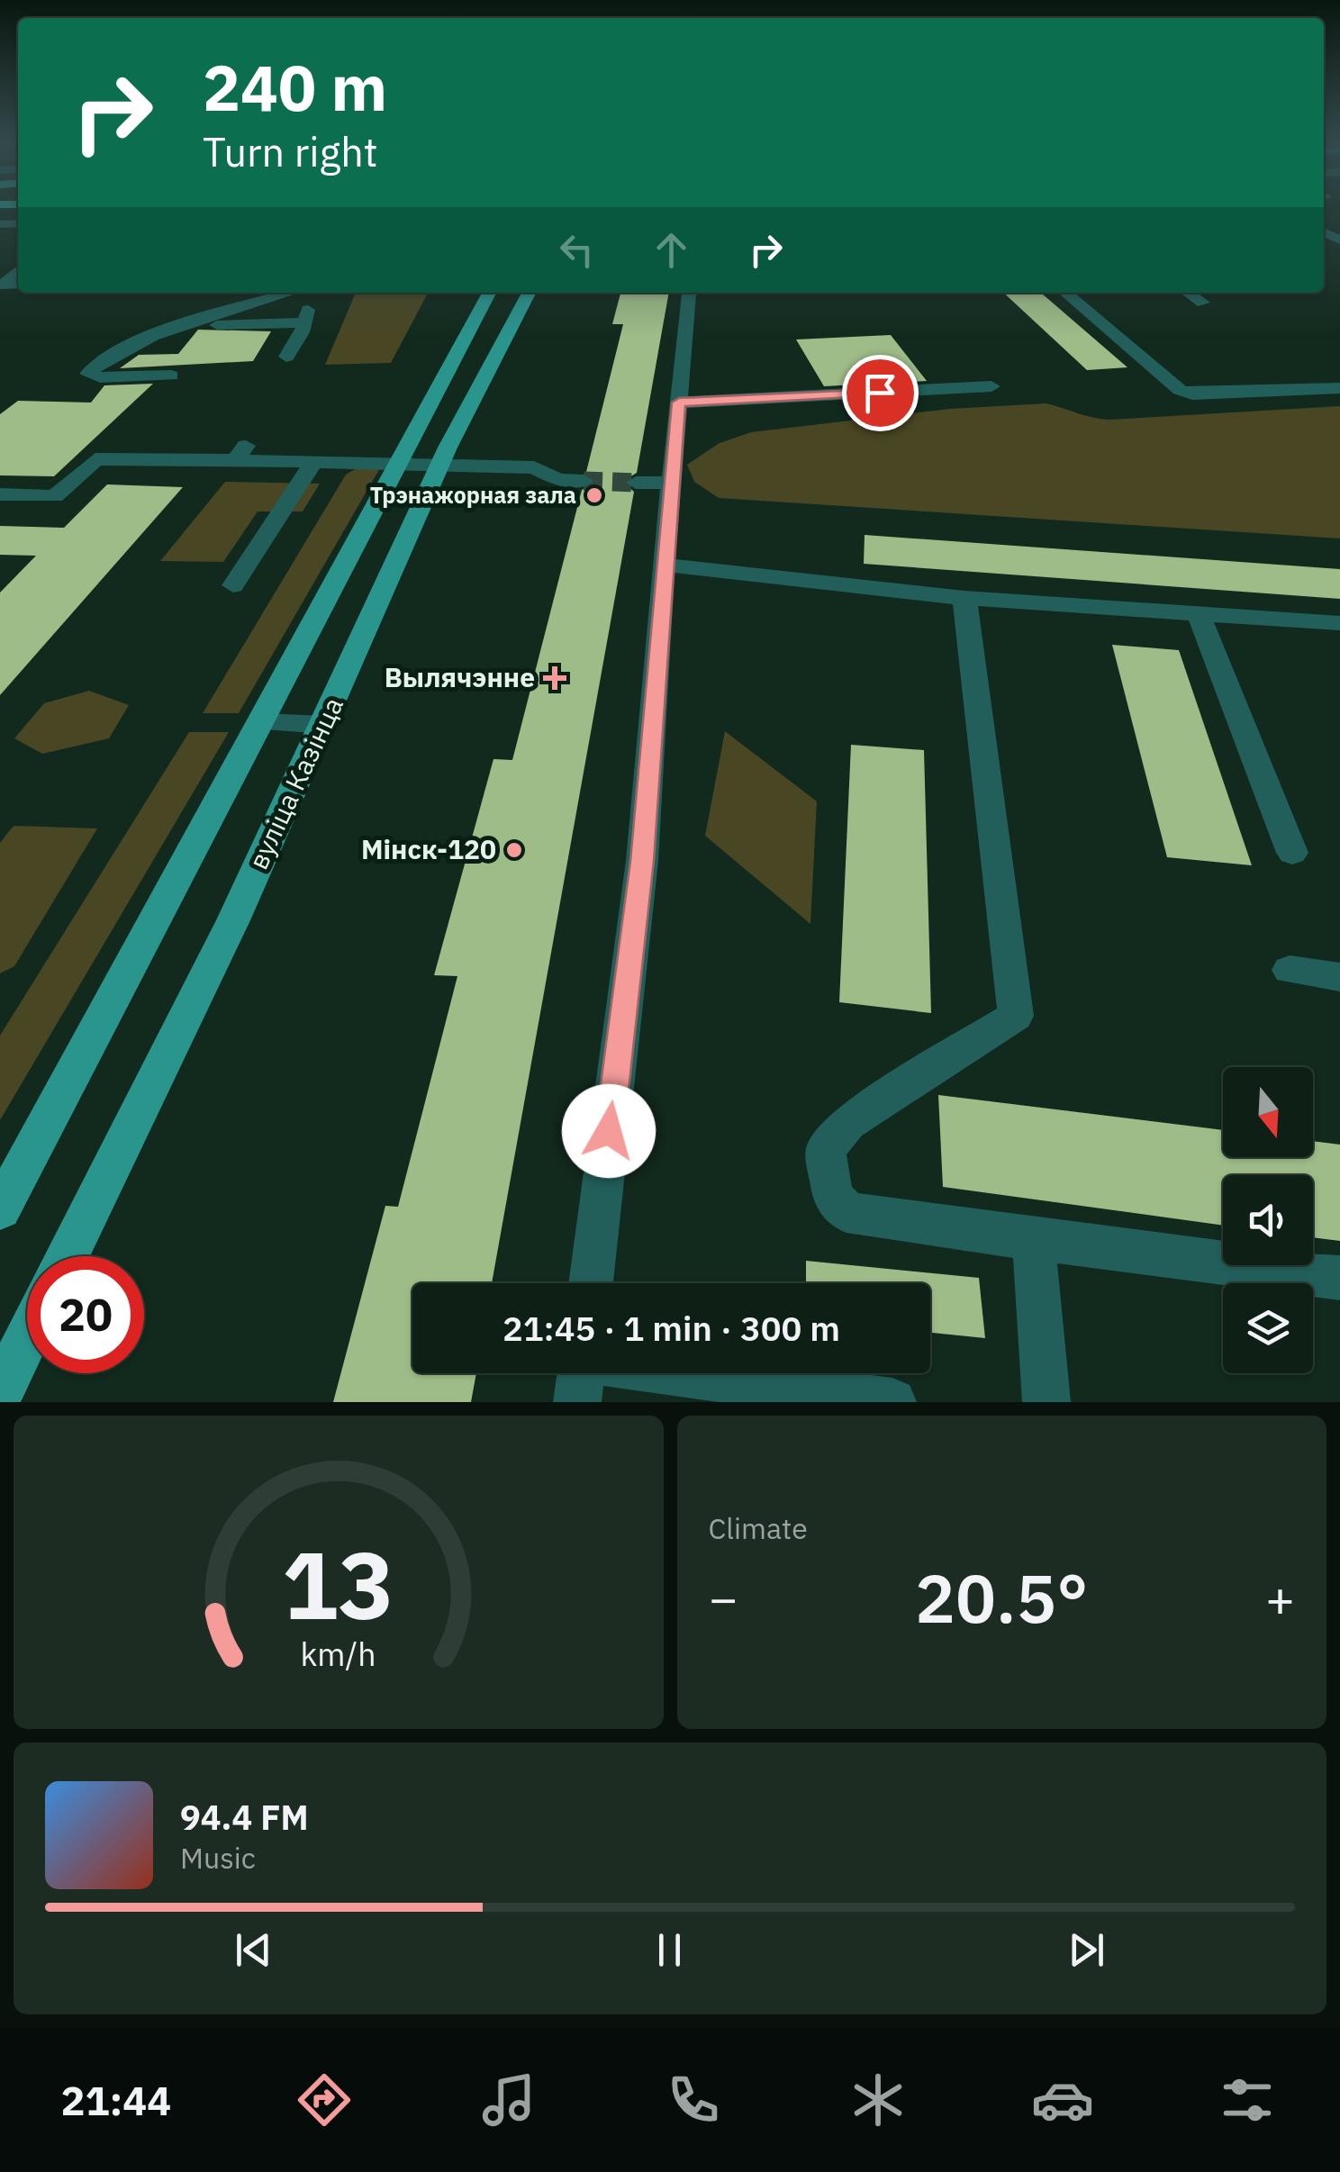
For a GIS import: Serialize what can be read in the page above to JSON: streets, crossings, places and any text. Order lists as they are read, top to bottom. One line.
{"streets":{"main road":["вуліца Казінца"]},"places":{"other":["Трэнажорная зала","Мінск-120"],"health":["Вылячэнне"]},"north":"bottom","page":{"turn":["240 m","Turn right"],"limit":"20","trip":"21:45 · 1 min · 300 m","tile":"Climate","heat":["−","20.5°","+"],"song":["94.4 FM","Music"],"tabs":"21:44","gauge":["13","km/h"]}}
